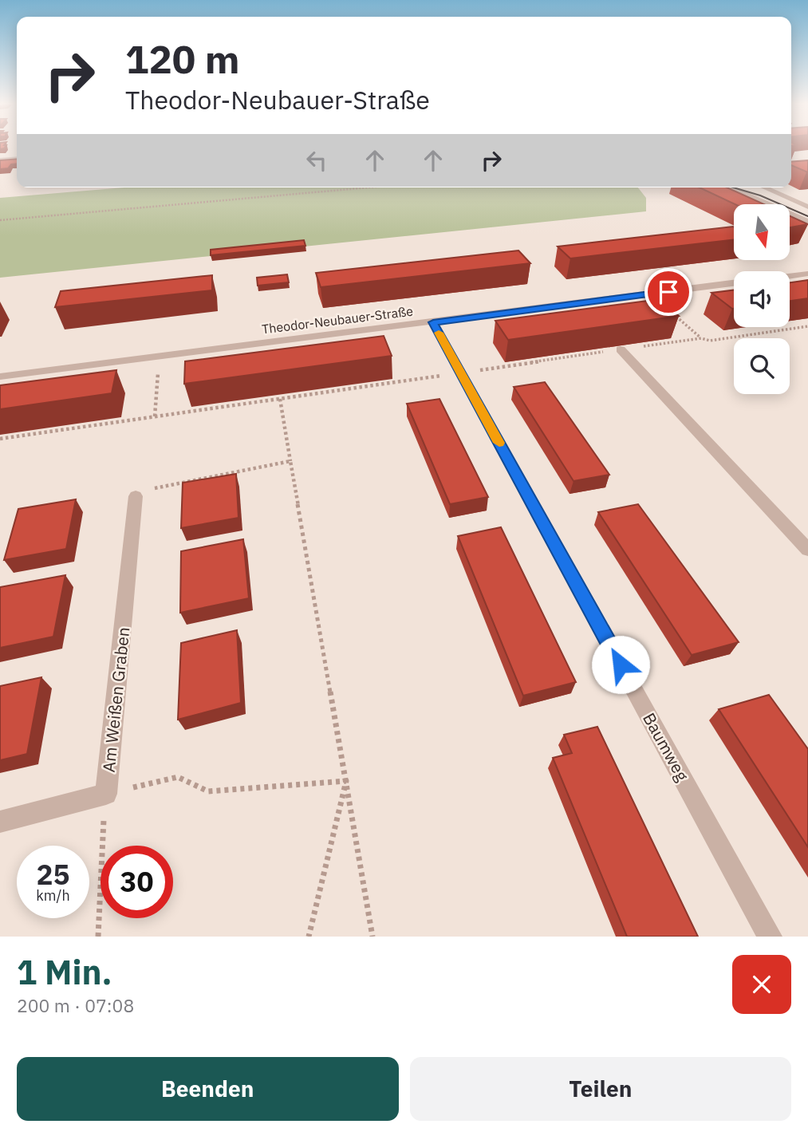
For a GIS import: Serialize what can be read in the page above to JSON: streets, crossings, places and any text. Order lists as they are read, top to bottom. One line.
{"streets":{"street":["Theodor-Neubauer-Straße","Am Weißen Graben","Baumweg"]},"crossings":[["Theodor-Neubauer-Straße","Baumweg"]],"north":"bottom","page":{"turn":["120 m","Theodor-Neubauer-Straße"],"speed":"25 km/h","limit":"30","heading":["1 Min.","200 m · 07:08"],"buttons":["Beenden","Teilen"]}}
